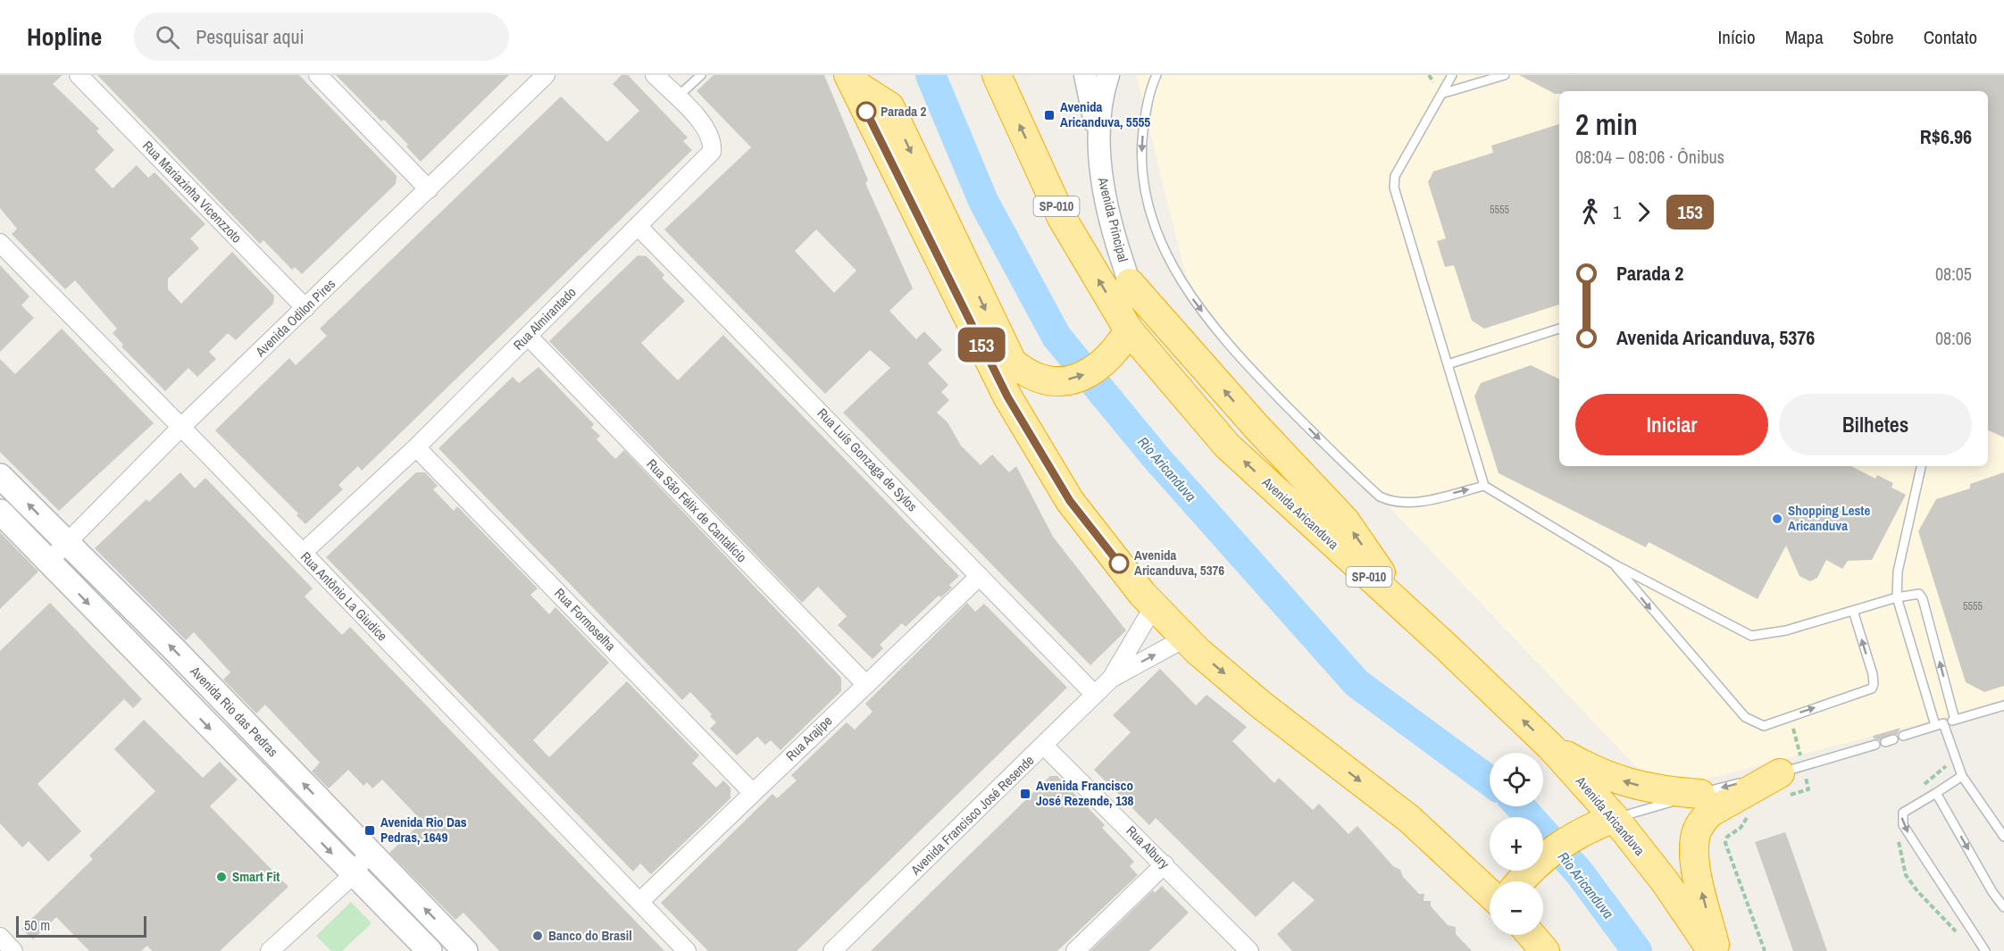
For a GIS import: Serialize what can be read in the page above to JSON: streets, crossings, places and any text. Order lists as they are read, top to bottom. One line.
{"streets":{"highway":["SP-010","Avenida Aricanduva"],"main road":["Avenida Rio das Pedras"],"street":["Rua Mariazinha Vicenzzoto","Avenida Principal","Avenida Odilon Pires","Rua Almirantado","Rua Luís Gonzaga de Sylos","Rua São Félix de Cantalício","Rua Antônio La Giudice","Rua Formoselha","Rua Arajipe","Avenida Francisco José Resende","Rua Albury"]},"crossings":[["Rua Mariazinha Vicenzzoto","Avenida Odilon Pires"],["Avenida Principal","Avenida Aricanduva"],["Avenida Odilon Pires","Rua Antônio La Giudice"],["Avenida Odilon Pires","Avenida Rio das Pedras"],["Rua Almirantado","Rua Luís Gonzaga de Sylos"],["Rua Almirantado","Rua São Félix de Cantalício"],["Rua Almirantado","Rua Antônio La Giudice"],["Rua Almirantado","Rua Formoselha"],["Rua Luís Gonzaga de Sylos","Rua Arajipe"],["Rua Luís Gonzaga de Sylos","Avenida Francisco José Resende"],["Rua São Félix de Cantalício","Rua Arajipe"],["Rua Antônio La Giudice","Rua Arajipe"],["Rua Formoselha","Rua Arajipe"],["Avenida Francisco José Resende","Rua Albury"]],"water":["Rio Aricanduva"],"places":{"other":["Parada 2","Shopping Leste Aricanduva","Avenida Aricanduva, 5376","Smart Fit","Banco do Brasil"],"transit":["Avenida Aricanduva, 5555","Avenida Francisco José Rezende, 138","Avenida Rio Das Pedras, 1649"]},"lines":["bus line 153"],"house_numbers":["5555","5555"],"scale_bar":"50 m","page":{"header":"Hopline","search":"Pesquisar aqui","nav":["Início","Mapa","Sobre","Contato"],"on_map":"153","heading":["2 min","08:04 – 08:06 · Ônibus","R$6.96"],"legs":["1","153"],"list":[{"name":"Parada 2","value":"08:05"},{"name":"Avenida Aricanduva, 5376","value":"08:06"}],"buttons":["Iniciar","Bilhetes"],"map_buttons":["+","−"],"scale":"50 m"}}
